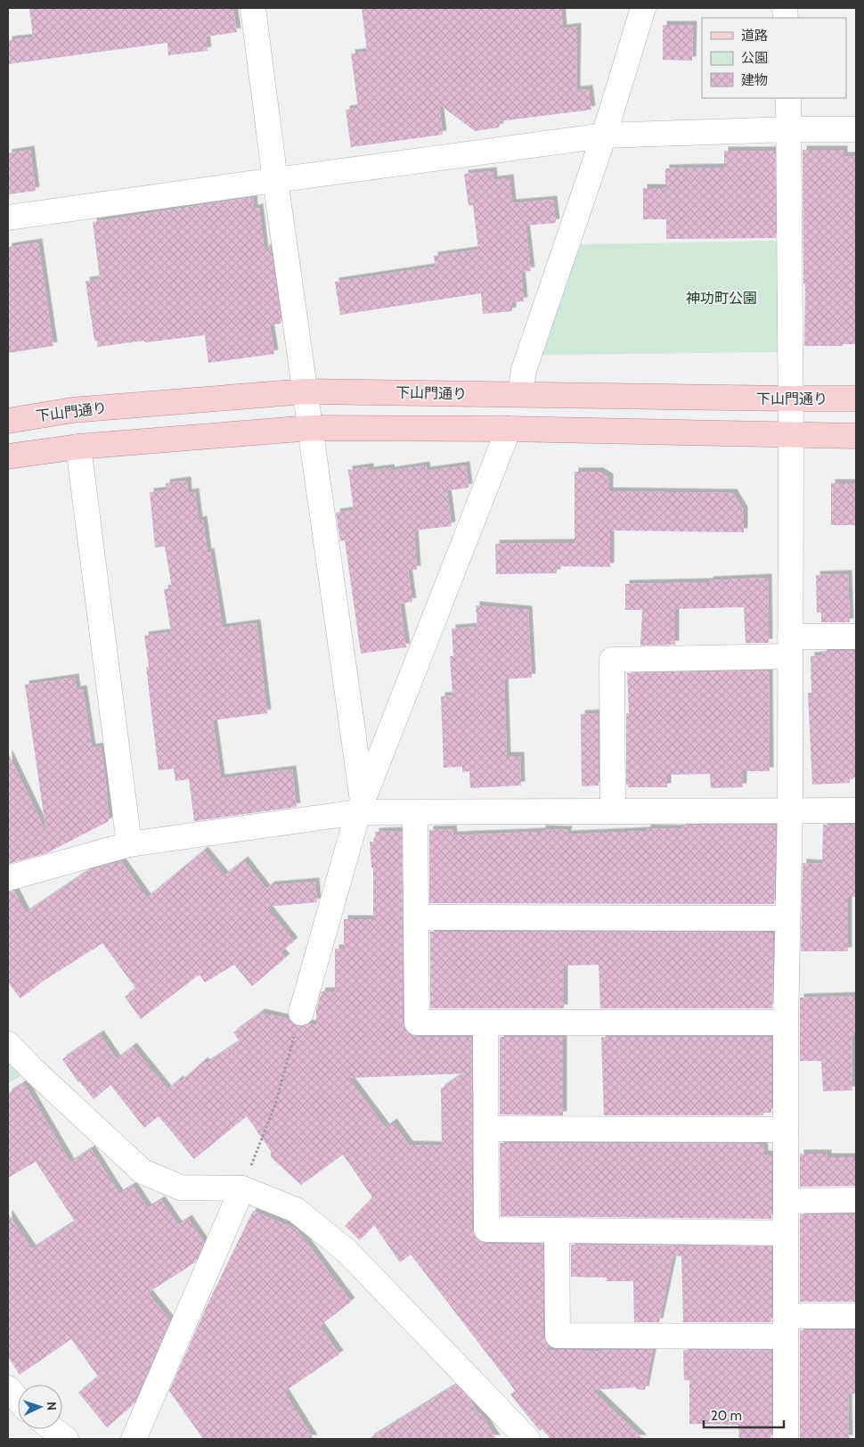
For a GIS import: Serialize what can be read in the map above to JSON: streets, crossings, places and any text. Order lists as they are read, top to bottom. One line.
{"streets":{"main road":["下山門通り"]},"parks":["神功町公園"],"legend":["道路","公園","建物"],"scale_bar":"20 m","north":"right"}
